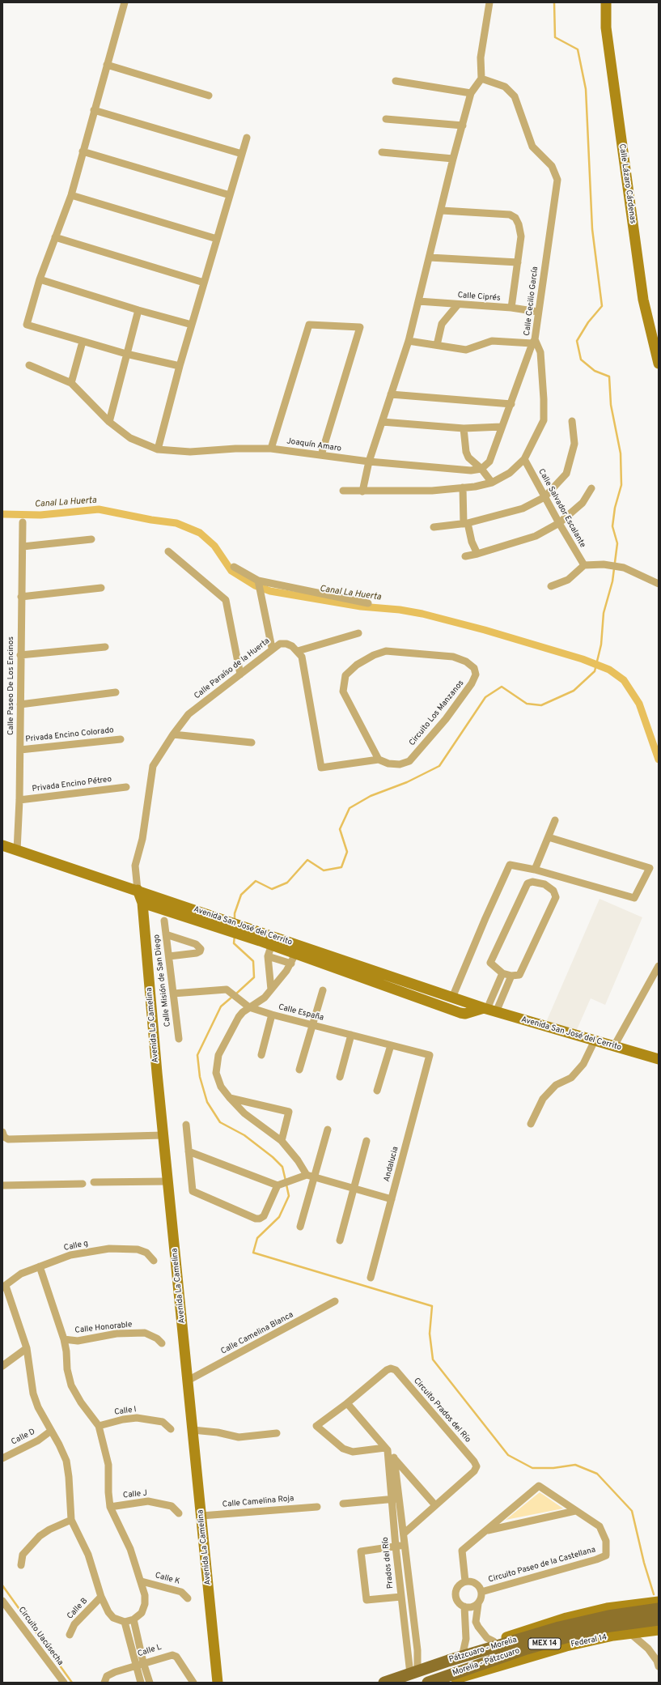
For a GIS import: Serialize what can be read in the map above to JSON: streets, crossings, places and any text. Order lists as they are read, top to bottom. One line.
{"streets":{"main road":["MEX 14","Pátzcuaro - Morelia","Morelia - Pátzcuaro"],"street":["Calle Lázaro Cárdenas","Calle Ciprés","Calle Cecilio García","Joaquín Amaro","Calle Salvador Escalante","Calle Paraíso de la Huerta","Calle Paseo De Los Encinos","Circuito Los Manzanos","Privada Encino Colorado","Privada Encino Pétreo","Avenida San José del Cerrito","Calle Misión de San Diego","Calle España","Avenida La Camelina","Andalucia","Calle g","Calle Honorable","Calle Camelina Blanca","Circuito Prados del Río","Calle I","Calle D","Calle J","Calle Camelina Roja","Prados del Río","Circuito Paseo de la Castellana","Calle K","Calle B","Circuito Uacúsecha","Federal 14","Calle L"]},"crossings":[["Calle Ciprés","Calle Cecilio García"],["Calle Cecilio García","Calle Salvador Escalante"],["Calle Paraíso de la Huerta","Avenida San José del Cerrito"],["Calle Paraíso de la Huerta","Avenida La Camelina"],["Calle Paseo De Los Encinos","Privada Encino Colorado"],["Calle Paseo De Los Encinos","Privada Encino Pétreo"],["Calle Paseo De Los Encinos","Avenida San José del Cerrito"],["Avenida San José del Cerrito","Avenida La Camelina"],["Calle Misión de San Diego","Calle España"],["Calle España","Andalucia"],["Avenida La Camelina","Calle Camelina Blanca"],["Avenida La Camelina","Calle Camelina Roja"],["Circuito Prados del Río","Prados del Río"],["Prados del Río","Pátzcuaro - Morelia"],["Federal 14","Morelia - Pátzcuaro"],["Pátzcuaro - Morelia","Morelia - Pátzcuaro"]],"water":["Canal La Huerta"]}
